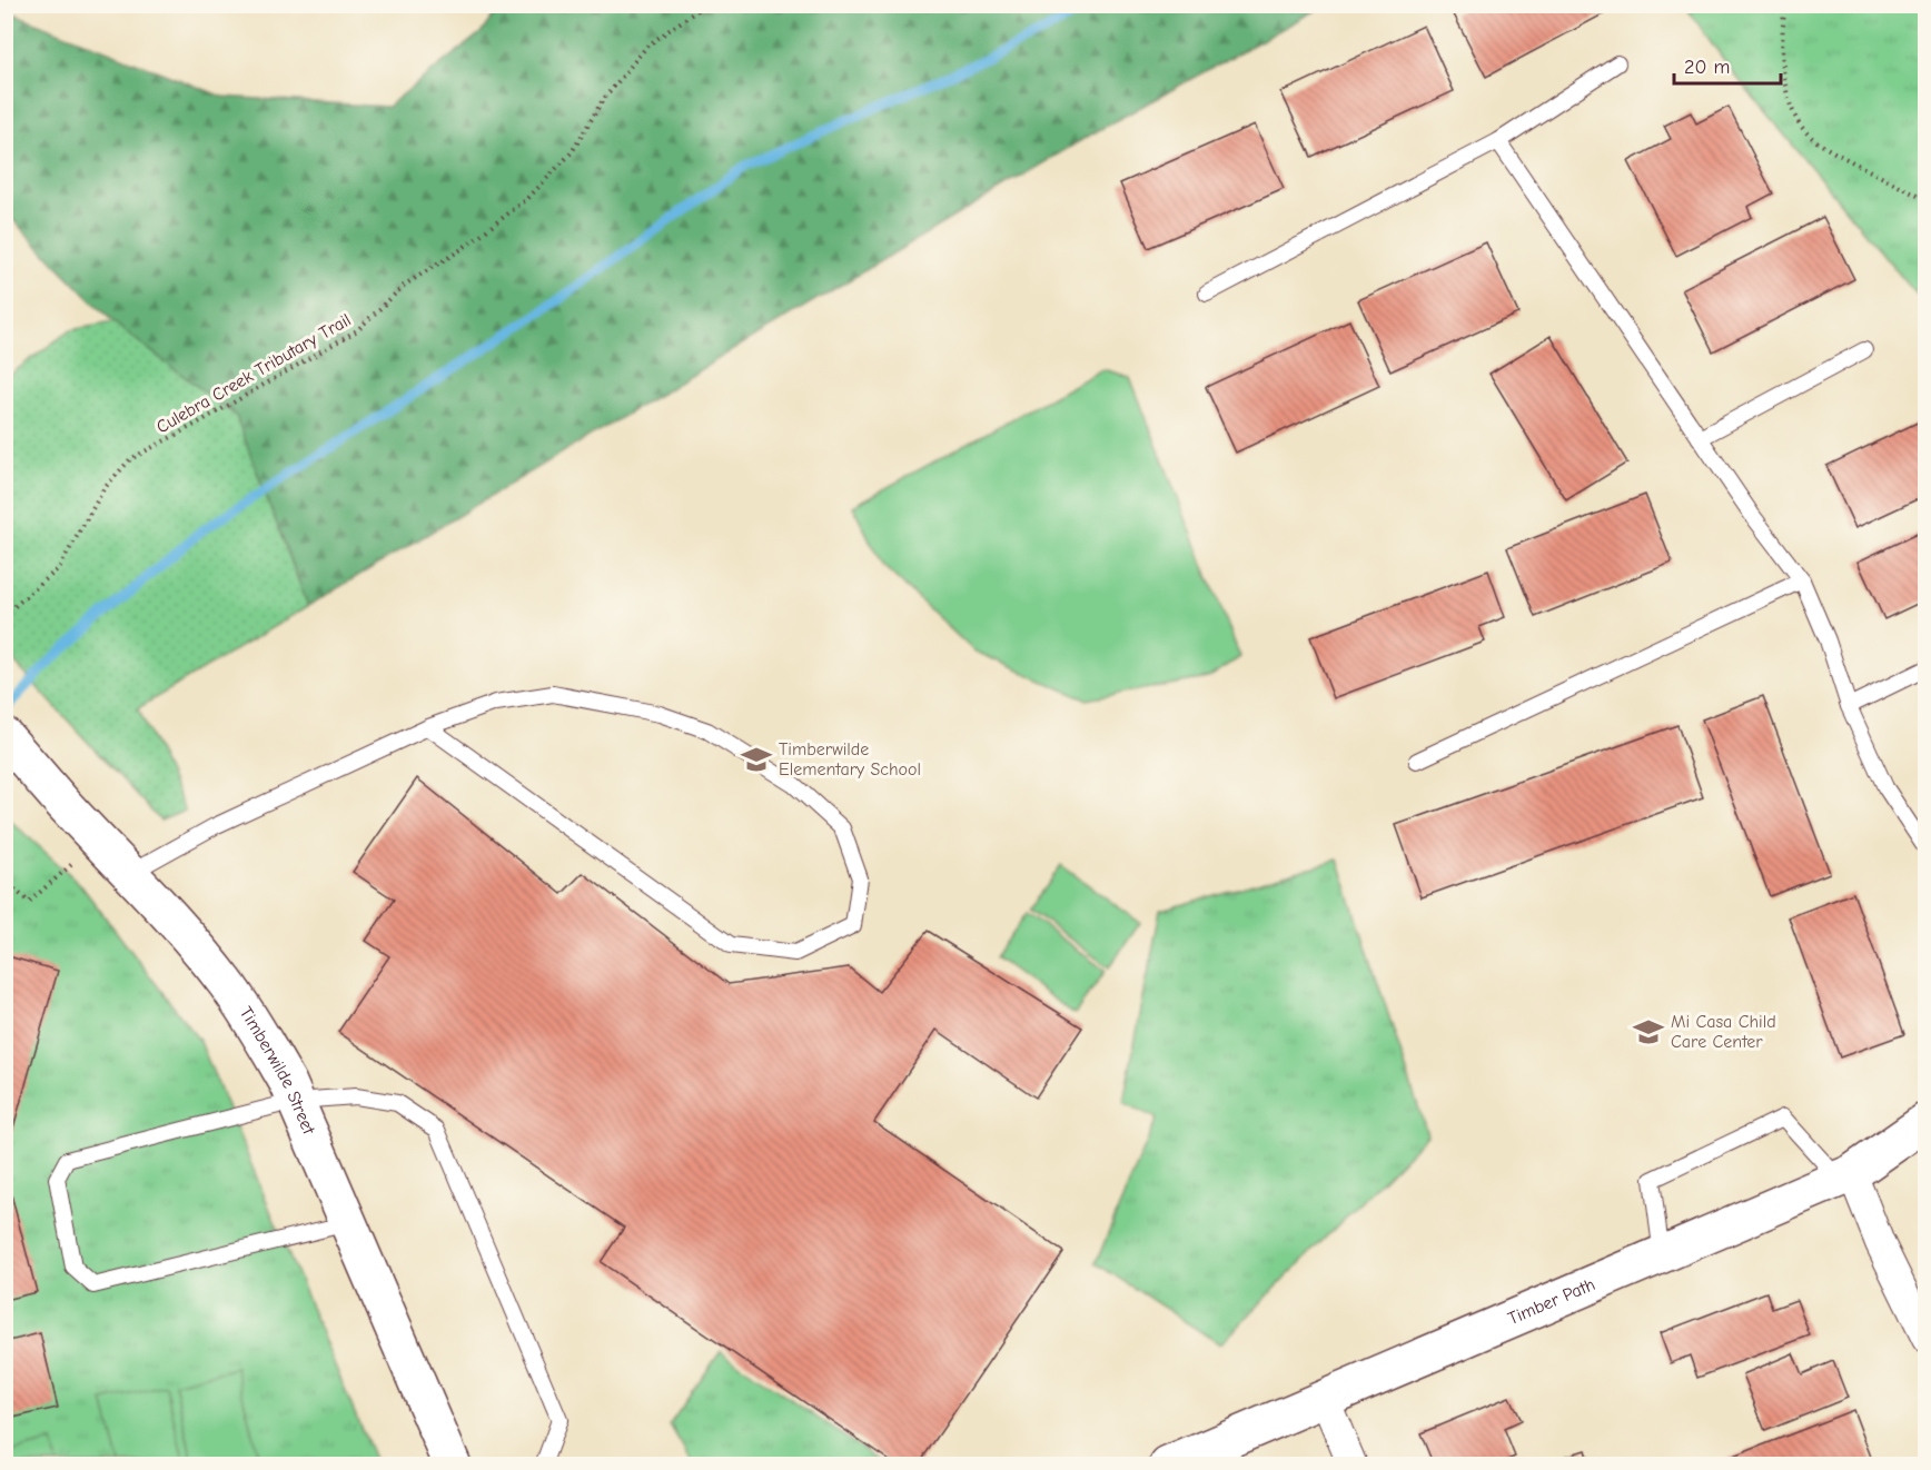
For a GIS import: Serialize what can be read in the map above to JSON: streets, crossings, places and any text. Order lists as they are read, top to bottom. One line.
{"streets":{"street":["Timberwilde Street","Timber Path"],"path":["Culebra Creek Tributary Trail"]},"places":{"school or university":["Timberwilde Elementary School","Mi Casa Child Care Center"]},"scale_bar":"20 m"}
